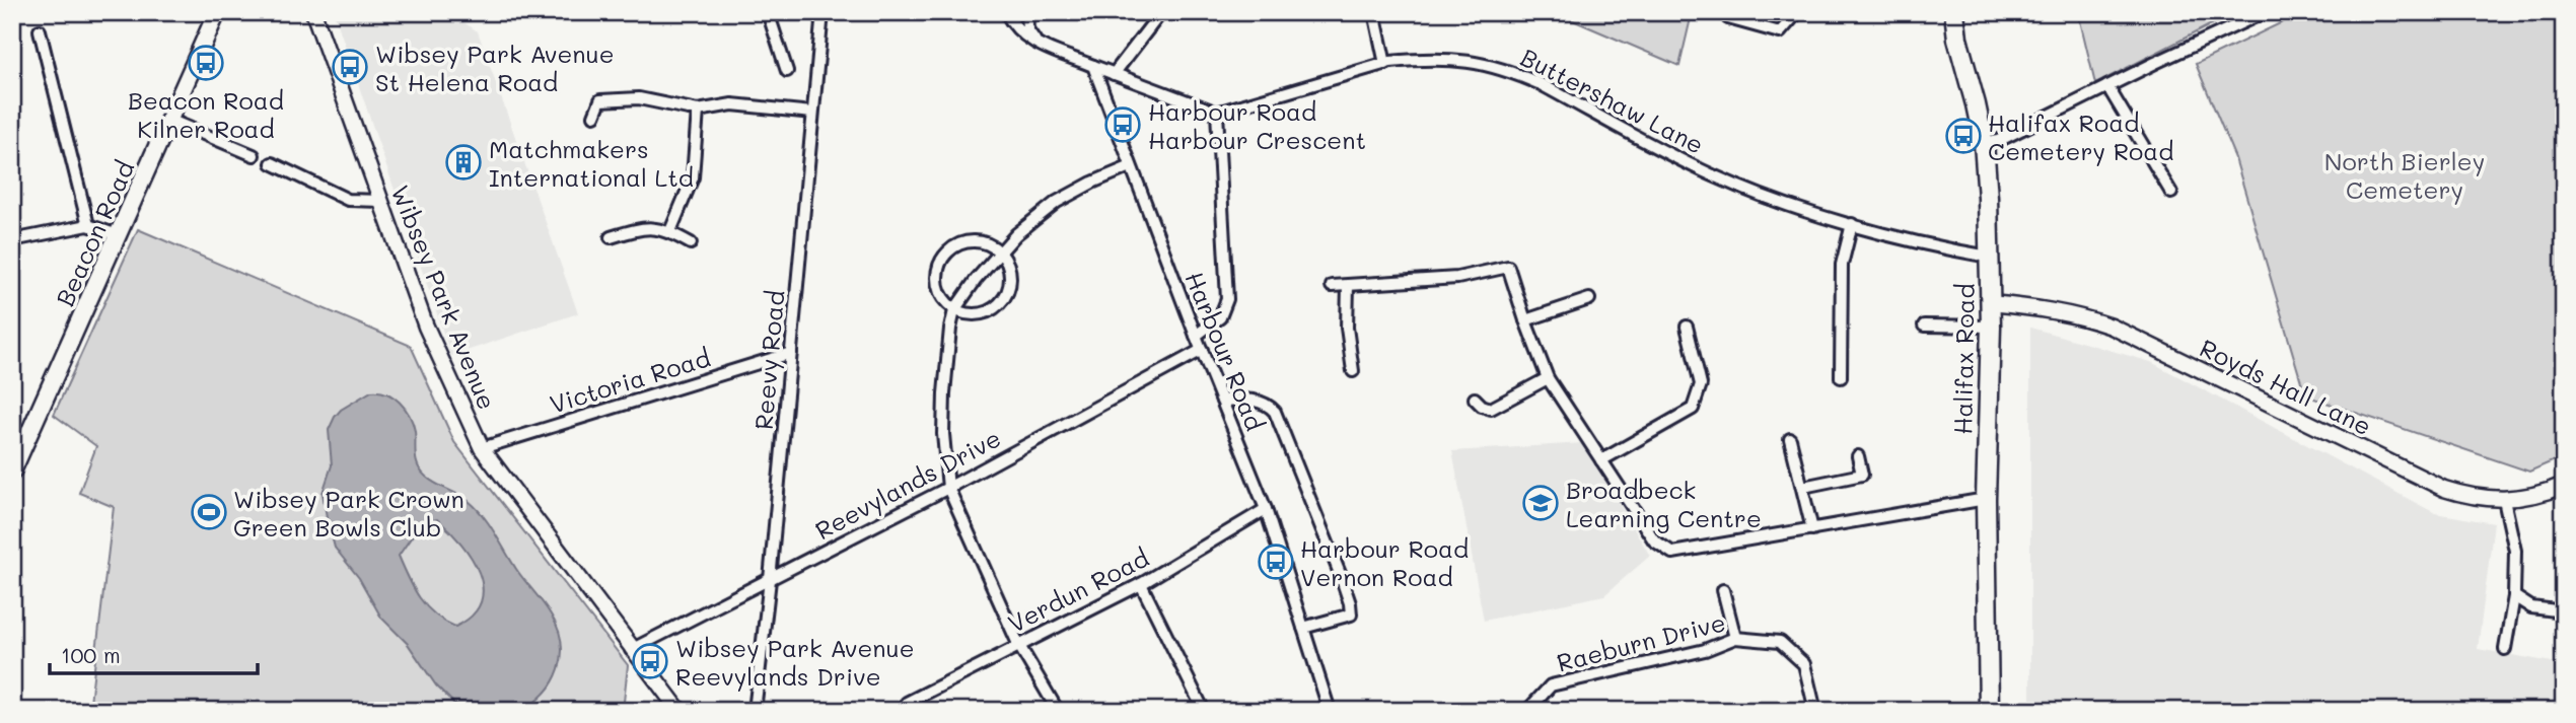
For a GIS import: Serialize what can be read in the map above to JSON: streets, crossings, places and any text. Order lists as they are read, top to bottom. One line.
{"streets":{"highway":["Halifax Road"],"main road":["Beacon Road"],"street":["Buttershaw Lane","Wibsey Park Avenue","Harbour Road","Reevy Road","Victoria Road","Royds Hall Lane","Reevylands Drive","Verdun Road","Raeburn Drive"]},"crossings":[["Buttershaw Lane","Halifax Road"],["Wibsey Park Avenue","Victoria Road"],["Wibsey Park Avenue","Reevylands Drive"],["Harbour Road","Reevylands Drive"],["Harbour Road","Verdun Road"],["Halifax Road","Royds Hall Lane"],["Reevy Road","Victoria Road"],["Reevy Road","Reevylands Drive"]],"parks":["North Bierley Cemetery"],"places":{"bus stop":["Beacon Road Kilner Road","Wibsey Park Avenue St Helena Road","Harbour Road Harbour Crescent","Halifax Road Cemetery Road","Harbour Road Vernon Road","Wibsey Park Avenue Reevylands Drive"],"building":["Matchmakers International Ltd"],"school or university":["Broadbeck Learning Centre"],"sports":["Wibsey Park Crown Green Bowls Club"]},"scale_bar":"100 m"}
